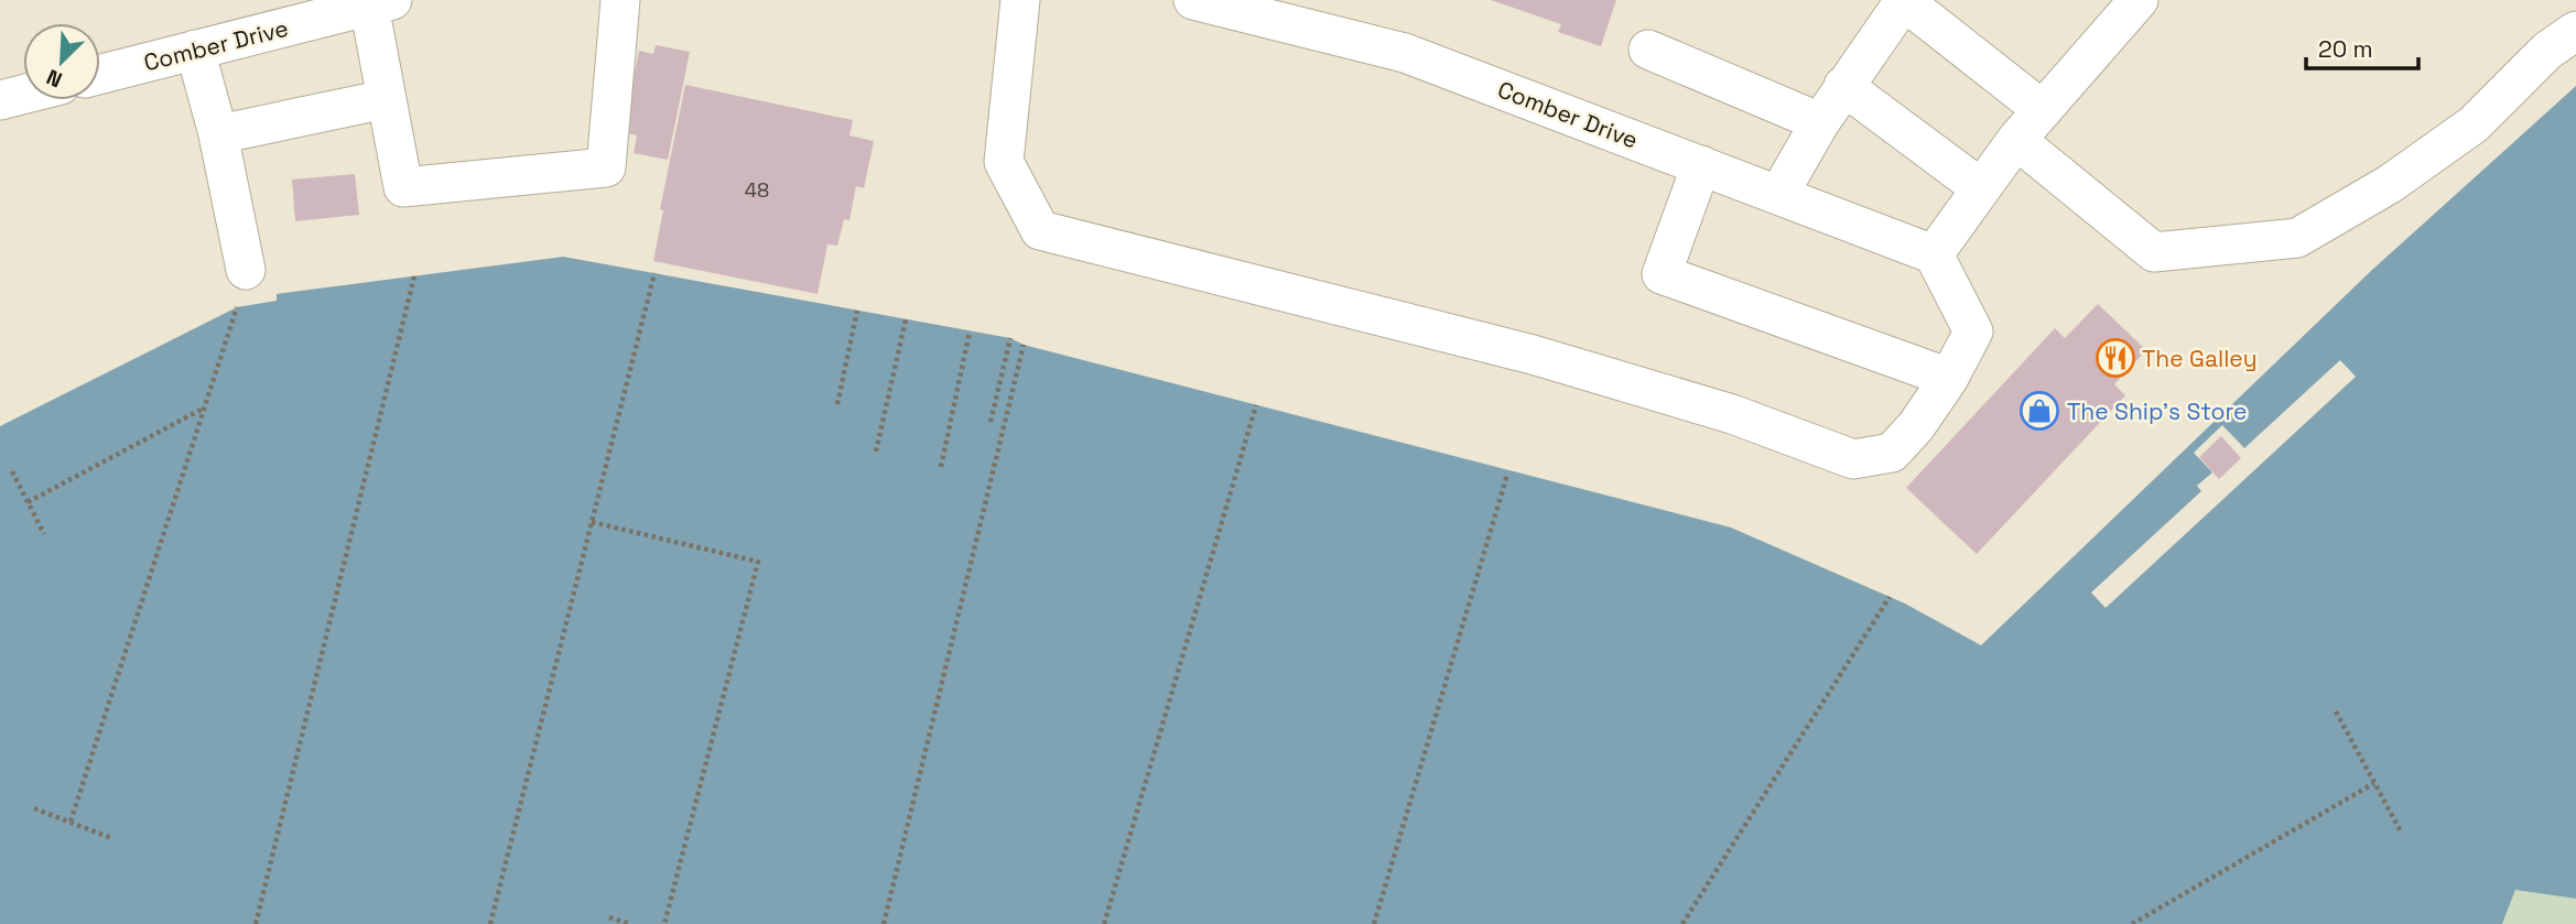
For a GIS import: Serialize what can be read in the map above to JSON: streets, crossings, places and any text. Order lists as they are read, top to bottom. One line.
{"streets":{"street":["Comber Drive"]},"places":{"restaurant":["The Galley"],"shop":["The Ship's Store"]},"house_numbers":["48"],"scale_bar":"20 m","north":"bottom left"}
